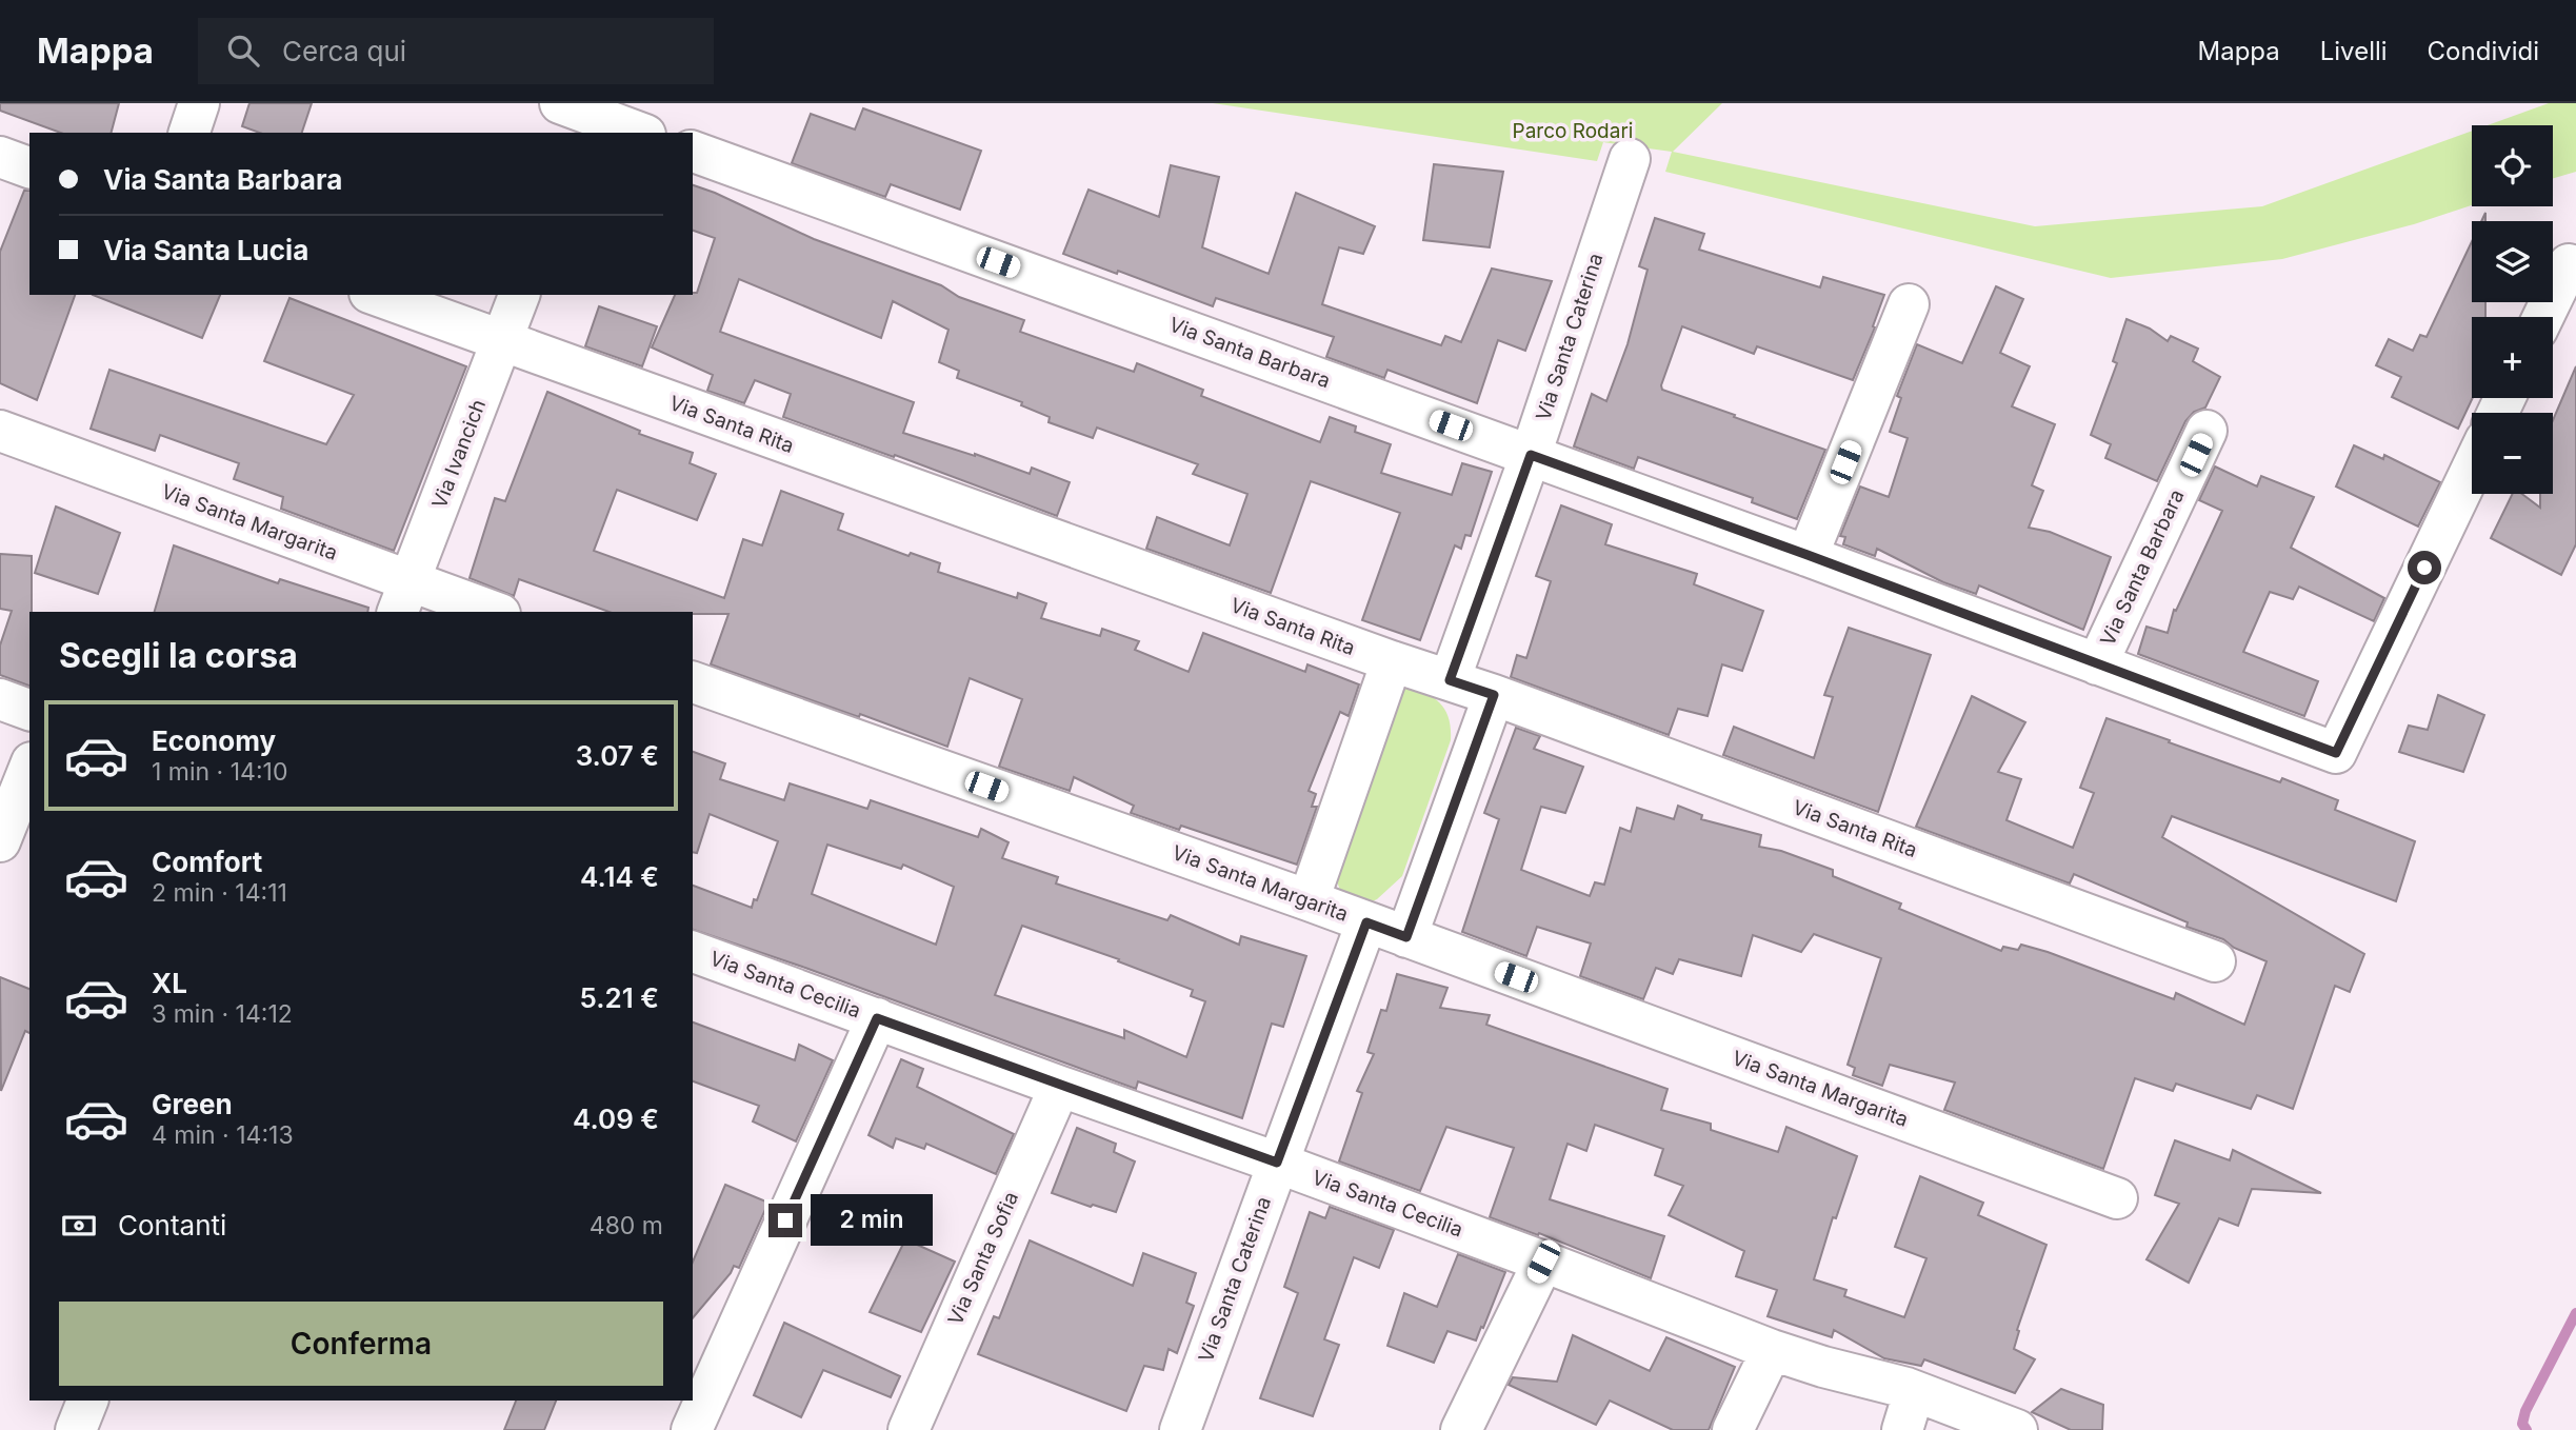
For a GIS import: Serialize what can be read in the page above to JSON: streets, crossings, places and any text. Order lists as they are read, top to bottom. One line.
{"streets":{"street":["Via Santa Caterina","Via Santa Barbara","Via Santa Rita","Via Ivancich","Via Santa Margarita","Via Santa Cecilia","Via Santa Sofia"]},"crossings":[["Via Santa Caterina","Via Santa Barbara"],["Via Santa Caterina","Via Santa Rita"],["Via Santa Caterina","Via Santa Margarita"],["Via Santa Caterina","Via Santa Cecilia"],["Via Santa Rita","Via Ivancich"],["Via Ivancich","Via Santa Margarita"],["Via Santa Cecilia","Via Santa Sofia"]],"parks":["Parco Rodari"],"page":{"header":"Mappa","search":"Cerca qui","nav":["Mappa","Livelli","Condividi"],"map_buttons":["+","−"],"banner":["Via Santa Barbara","Via Santa Lucia"],"heading":"Scegli la corsa","list":[{"name":"Economy","note":"1 min · 14:10","value":"3.07 €"},{"name":"Comfort","note":"2 min · 14:11","value":"4.14 €"},{"name":"XL","note":"3 min · 14:12","value":"5.21 €"},{"name":"Green","note":"4 min · 14:13","value":"4.09 €"}],"pay":["Contanti","480 m"],"bubble":"2 min","buttons":"Conferma"}}
